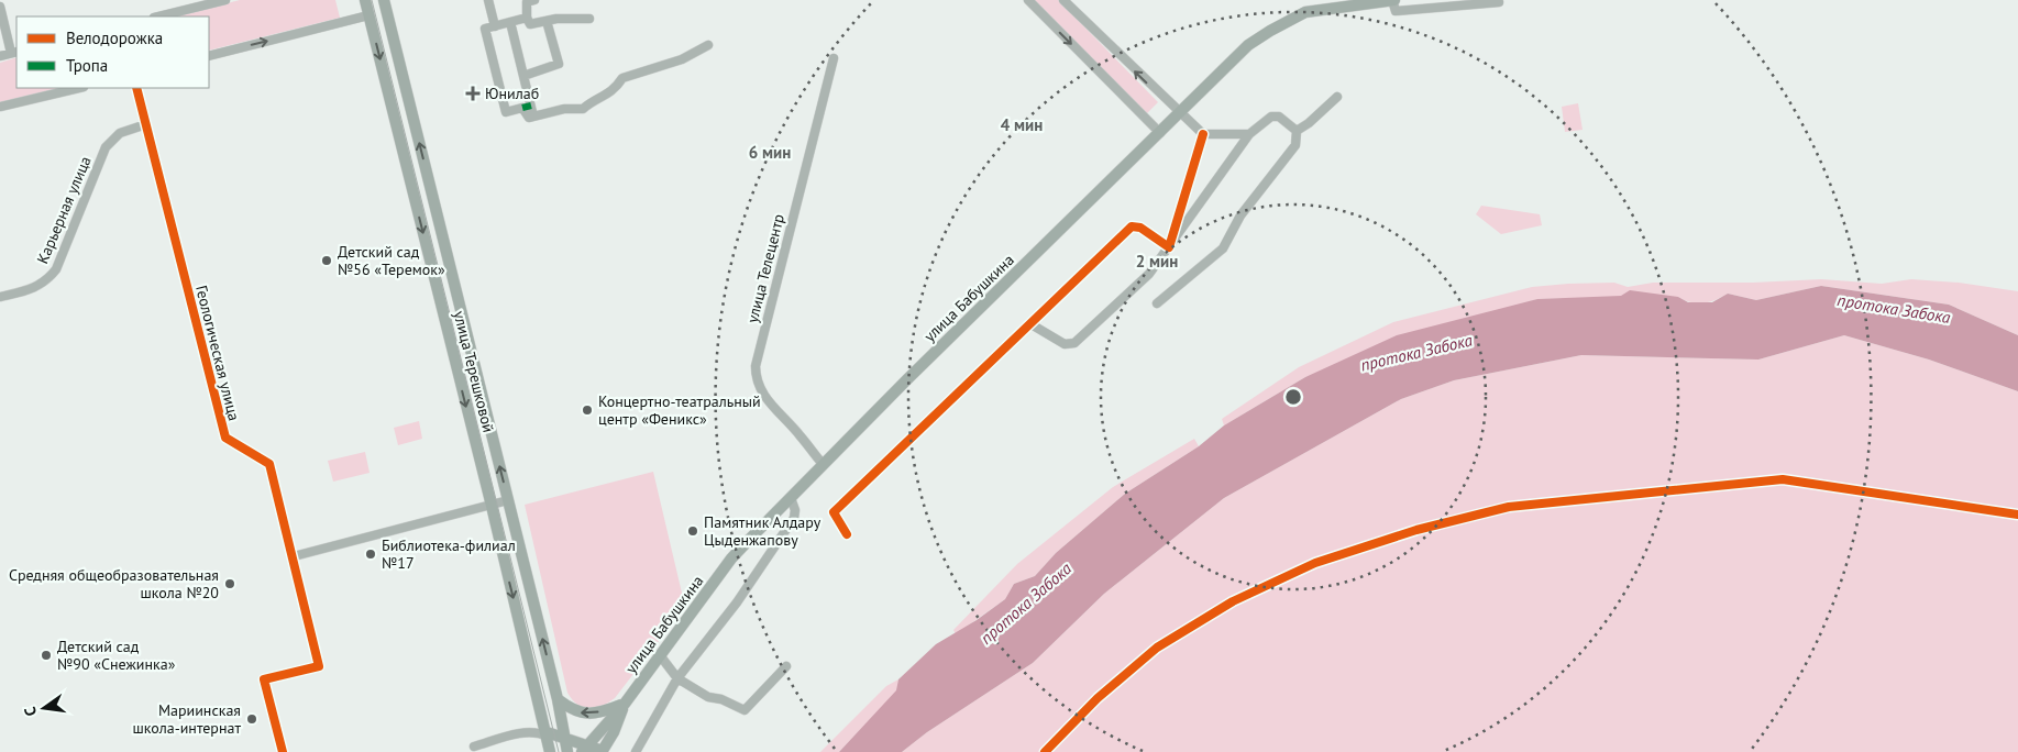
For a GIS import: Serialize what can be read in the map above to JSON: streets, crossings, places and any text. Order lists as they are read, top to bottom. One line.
{"streets":{"main road":["улица Бабушкина","улица Терешковой"],"street":["Карьерная улица","улица Телецентр","Геологическая улица"]},"crossings":[["Карьерная улица","Геологическая улица"],["улица Телецентр","улица Бабушкина"]],"water":["протока Забока"],"places":{"health":["Юнилаб"],"other":["Детский сад №56 «Теремок»","Концертно-театральный центр «Феникс»","Памятник Алдару Цыденжапову","Библиотека-филиал №17","Средняя общеобразовательная школа №20","Детский сад №90 «Снежинка»","Мариинская школа-интернат"]},"legend":["Велодорожка","Тропа"],"north":"left","rings":["4 мин","6 мин","2 мин"]}
